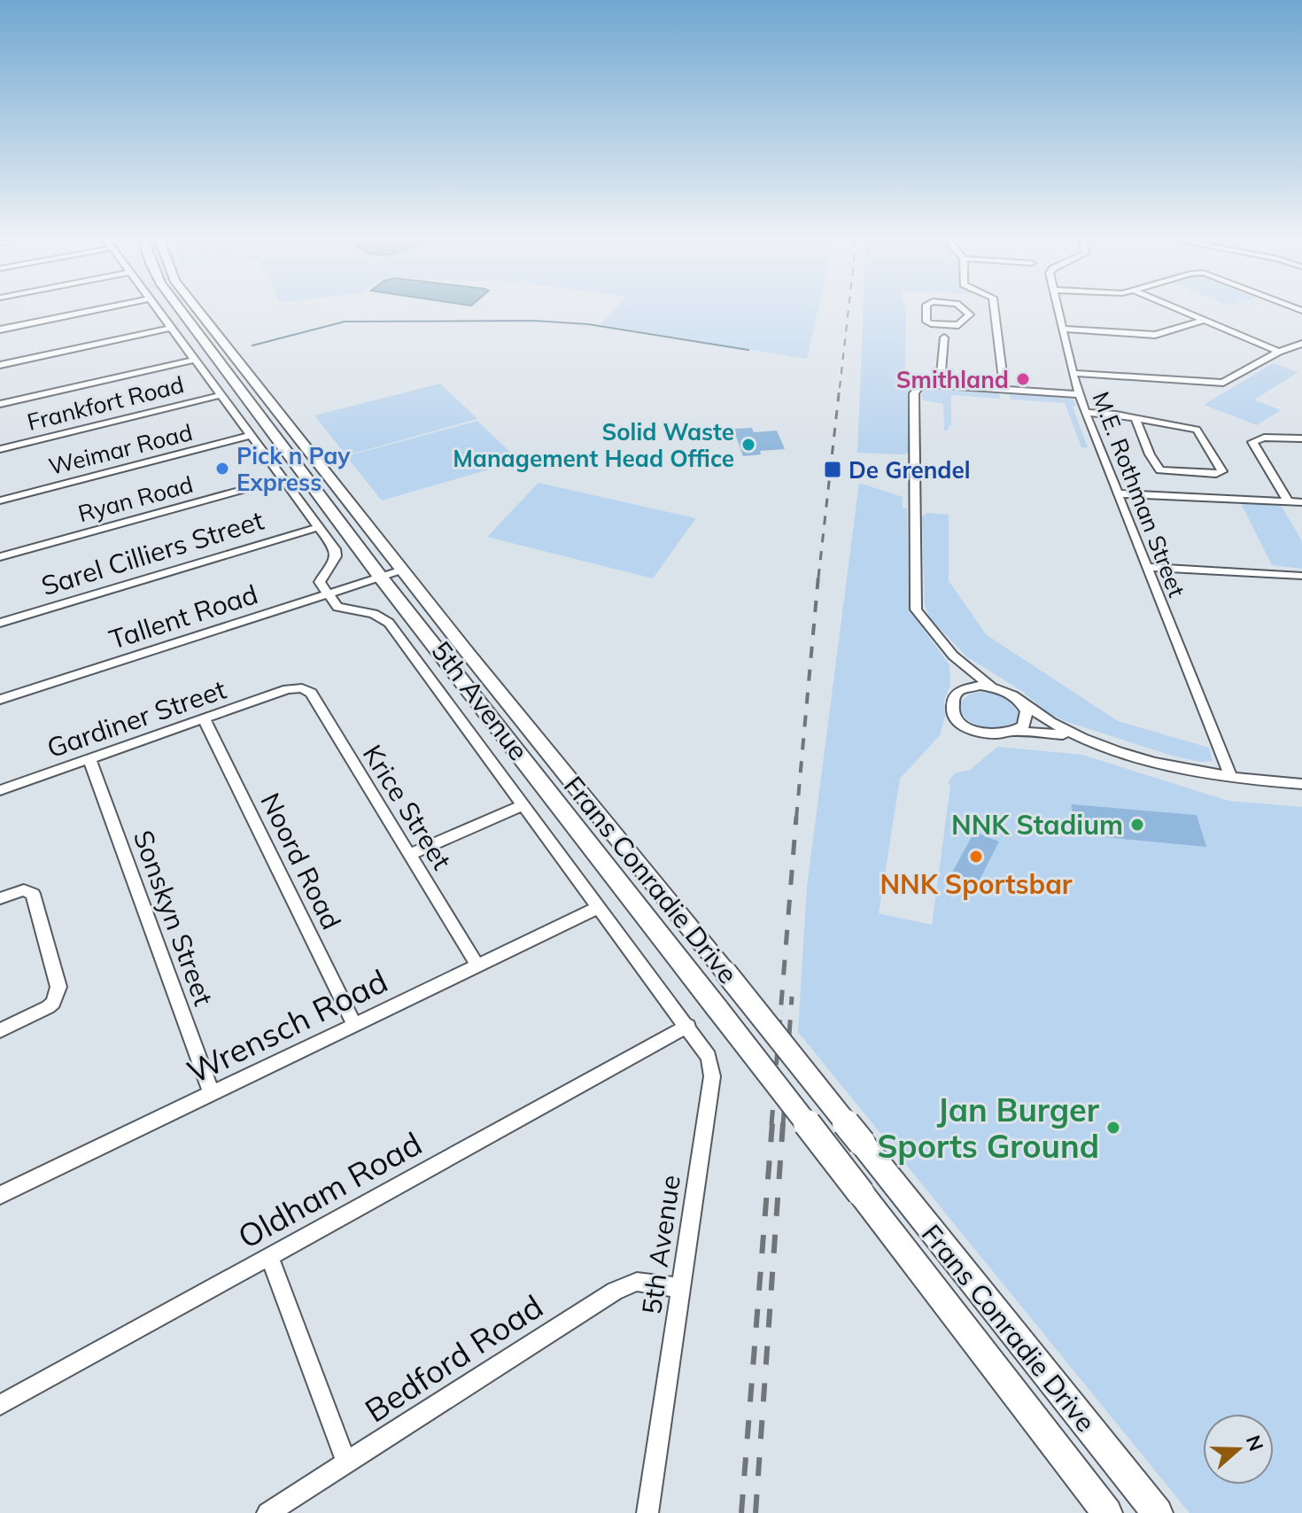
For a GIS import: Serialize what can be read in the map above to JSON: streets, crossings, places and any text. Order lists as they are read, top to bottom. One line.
{"streets":{"main road":["Frans Conradie Drive"],"street":["Frankfort Road","Weimar Road","M.E. Rothman Street","Ryan Road","Sarel Cilliers Street","Tallent Road","5th Avenue","Gardiner Street","Krice Street","Noord Road","Sonskyn Street","Wrensch Road","Oldham Road","Bedford Road"]},"crossings":[["Tallent Road","5th Avenue"],["Tallent Road","Frans Conradie Drive"],["5th Avenue","Wrensch Road"],["5th Avenue","Oldham Road"],["5th Avenue","Bedford Road"],["Gardiner Street","Krice Street"],["Gardiner Street","Noord Road"],["Gardiner Street","Sonskyn Street"],["Krice Street","Wrensch Road"],["Noord Road","Wrensch Road"],["Sonskyn Street","Wrensch Road"]],"places":{"other":["Smithland","Solid Waste Management Head Office","Pick n Pay Express","NNK Stadium","NNK Sportsbar","Jan Burger Sports Ground"],"transit":["De Grendel"]},"north":"right"}
